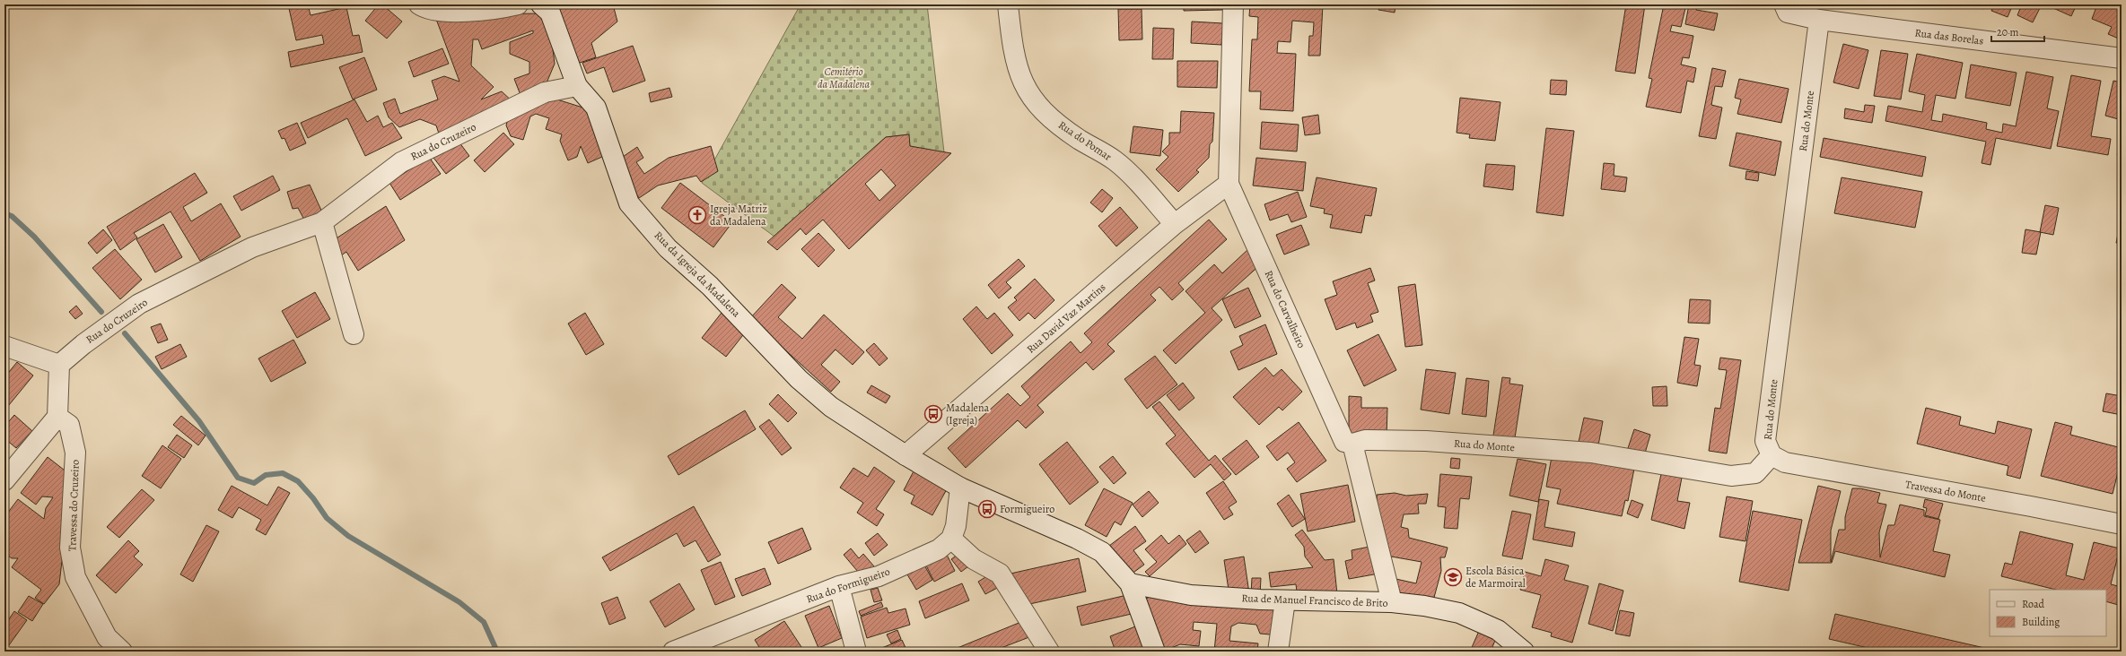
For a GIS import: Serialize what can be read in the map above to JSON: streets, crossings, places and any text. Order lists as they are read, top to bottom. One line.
{"streets":{"street":["Rua das Borelas","Rua do Monte","Rua do Pomar","Rua do Cruzeiro","Rua da Igreja da Madalena","Rua do Carvalheiro","Rua David Vaz Martins","Travessa do Monte","Travessa do Cruzeiro","Rua do Formigueiro","Rua de Manuel Francisco de Brito"]},"crossings":[["Rua das Borelas","Rua do Monte"],["Rua do Monte","Rua do Carvalheiro"],["Rua do Monte","Travessa do Monte"],["Rua do Pomar","Rua David Vaz Martins"],["Rua do Cruzeiro","Rua da Igreja da Madalena"],["Rua da Igreja da Madalena","Rua David Vaz Martins"],["Rua da Igreja da Madalena","Rua de Manuel Francisco de Brito"],["Rua do Carvalheiro","Rua David Vaz Martins"],["Rua do Carvalheiro","Rua de Manuel Francisco de Brito"]],"parks":["Cemitério da Madalena"],"places":{"church":["Igreja Matriz da Madalena"],"bus stop":["Madalena (Igreja)","Formigueiro"],"school or university":["Escola Básica de Marmoiral"]},"legend":["Road","Building"],"scale_bar":"20 m"}
